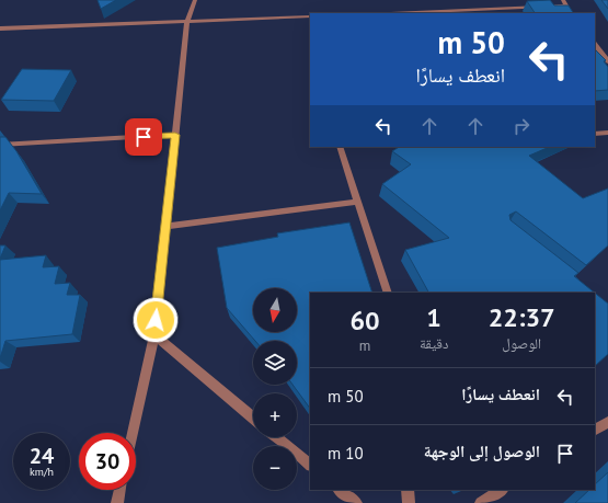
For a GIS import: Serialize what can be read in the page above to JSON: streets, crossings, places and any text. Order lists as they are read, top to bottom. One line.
{"north":"bottom","page":{"turn":["50 m","انعطف يسارًا"],"map_buttons":["+","−"],"eta":["22:37","الوصول","1","دقيقة","60","m"],"list":[{"name":"انعطف يسارًا","value":"50 m"},{"name":"الوصول إلى الوجهة","value":"10 m"}],"speed":"24 km/h","limit":"30"}}
